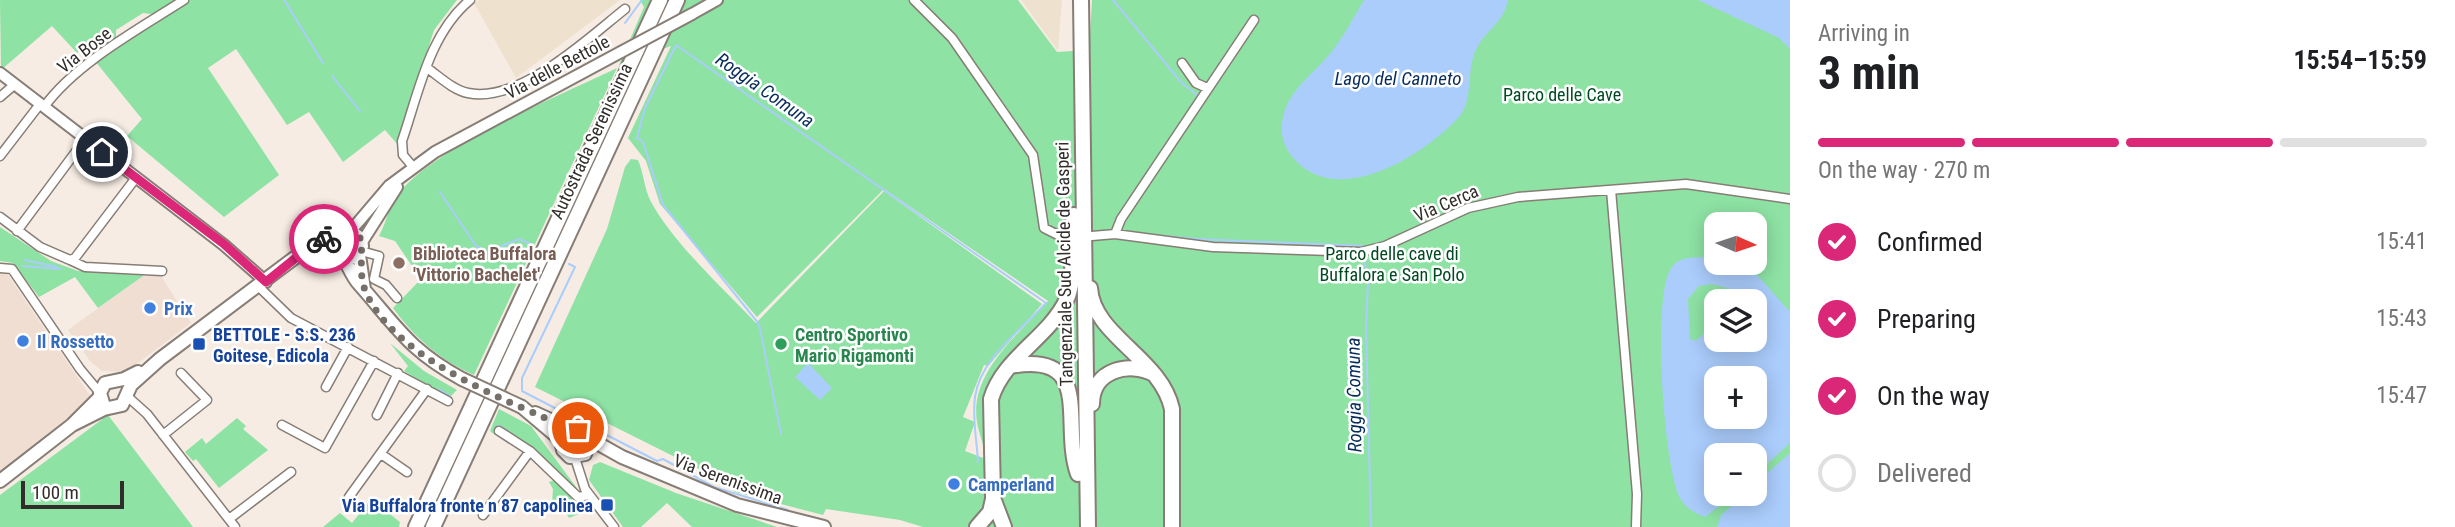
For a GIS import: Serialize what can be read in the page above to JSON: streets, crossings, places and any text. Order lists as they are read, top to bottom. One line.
{"streets":{"highway":["Autostrada Serenissima","Tangenziale Sud Alcide de Gasperi"],"main road":["Via delle Bettole","Via Serenissima"],"street":["Via Bose","Via Cerca"]},"crossings":[["Via delle Bettole","Via Serenissima"]],"water":["Lago del Canneto","Roggia Comuna"],"parks":["Parco delle Cave","Parco delle cave di Buffalora e San Polo"],"places":{"other":["Biblioteca Buffalora 'Vittorio Bachelet'","Prix","Il Rossetto","Centro Sportivo Mario Rigamonti","Camperland"],"transit":["BETTOLE - S.S. 236 Goitese, Edicola","Via Buffalora fronte n 87 capolinea"]},"scale_bar":"100 m","north":"right","page":{"heading":["3 min","Arriving in","15:54–15:59"],"bar":"On the way · 270 m","list":[["Confirmed","15:41"],["Preparing","15:43"],["On the way","15:47"],"Delivered"],"map_buttons":["+","−"],"scale":"100 m"}}
